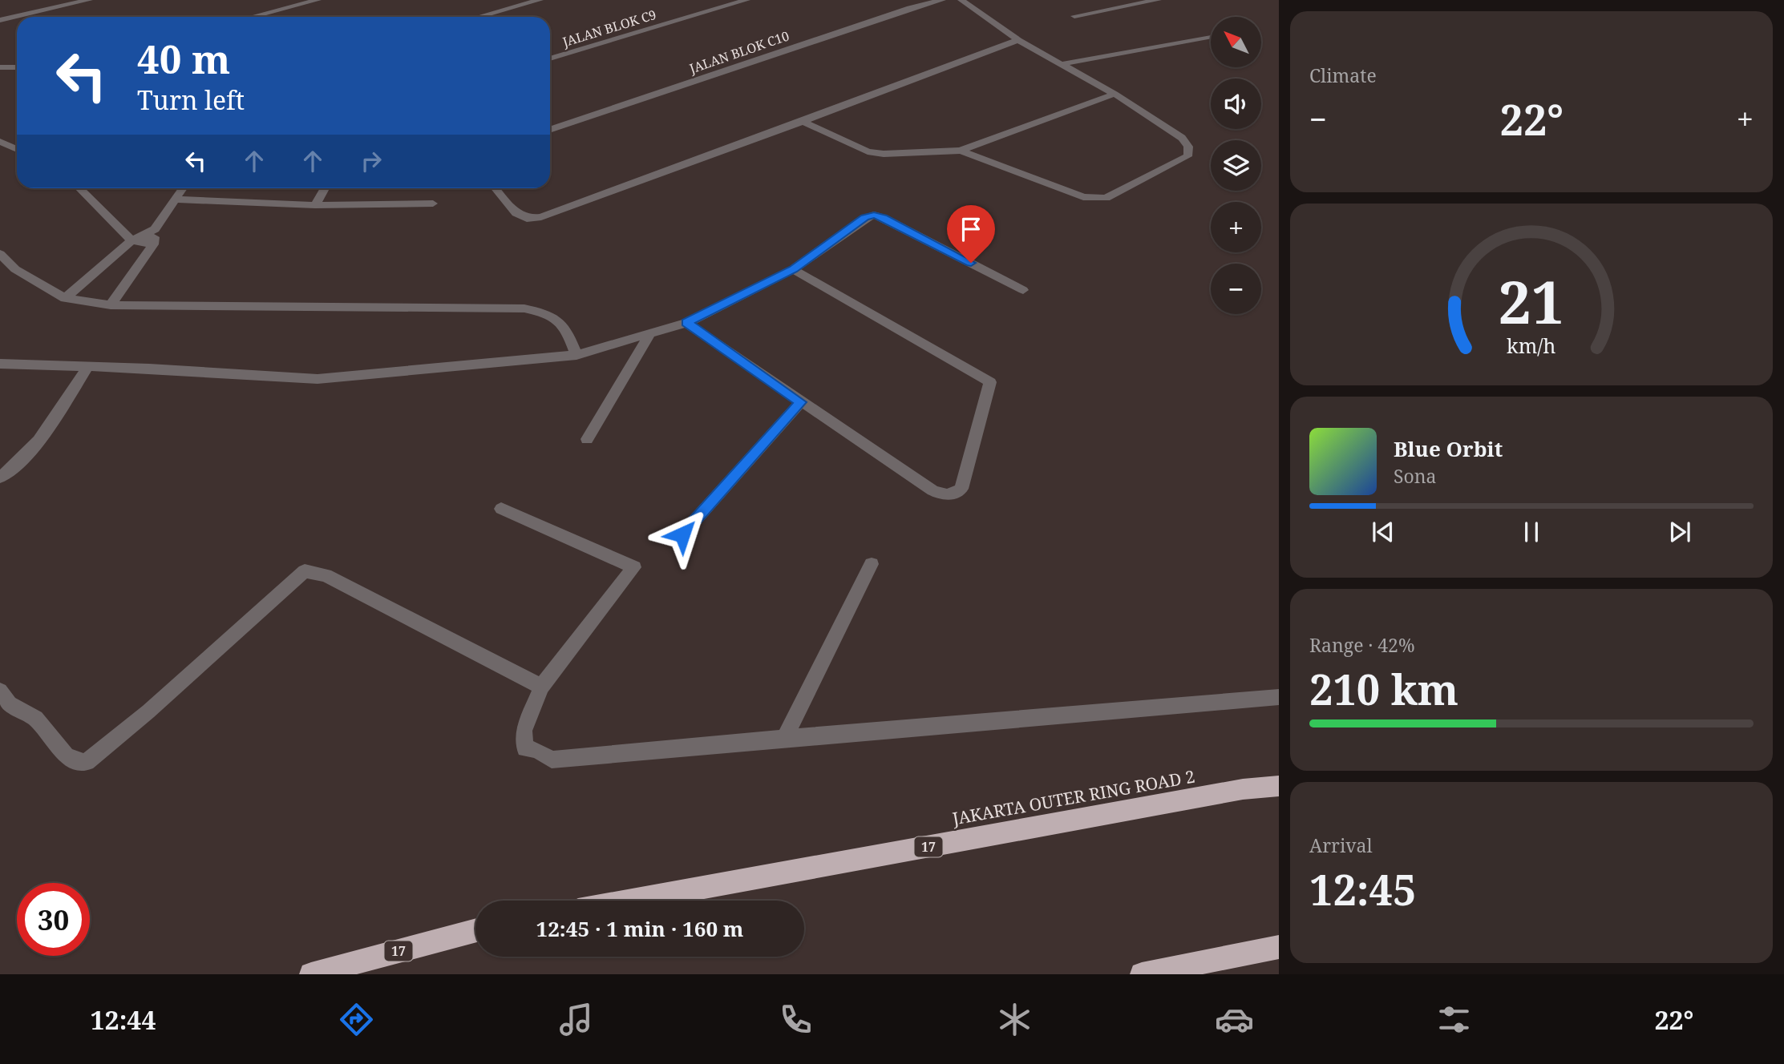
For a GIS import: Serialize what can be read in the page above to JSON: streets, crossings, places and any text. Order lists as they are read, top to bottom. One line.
{"streets":{"highway":["JAKARTA OUTER RING ROAD 2","17"],"street":["JALAN BLOK C9","JALAN BLOK C10"]},"north":"top left","page":{"tile":["Climate",["Range · 42%","210 km"],["Arrival","12:45"]],"map_buttons":["+","−"],"turn":["40 m","Turn left"],"heat":["−","22°","+"],"song":["Blue Orbit","Sona"],"limit":"30","trip":"12:45 · 1 min · 160 m","tabs":["12:44","22°"],"gauge":["21","km/h"]}}
